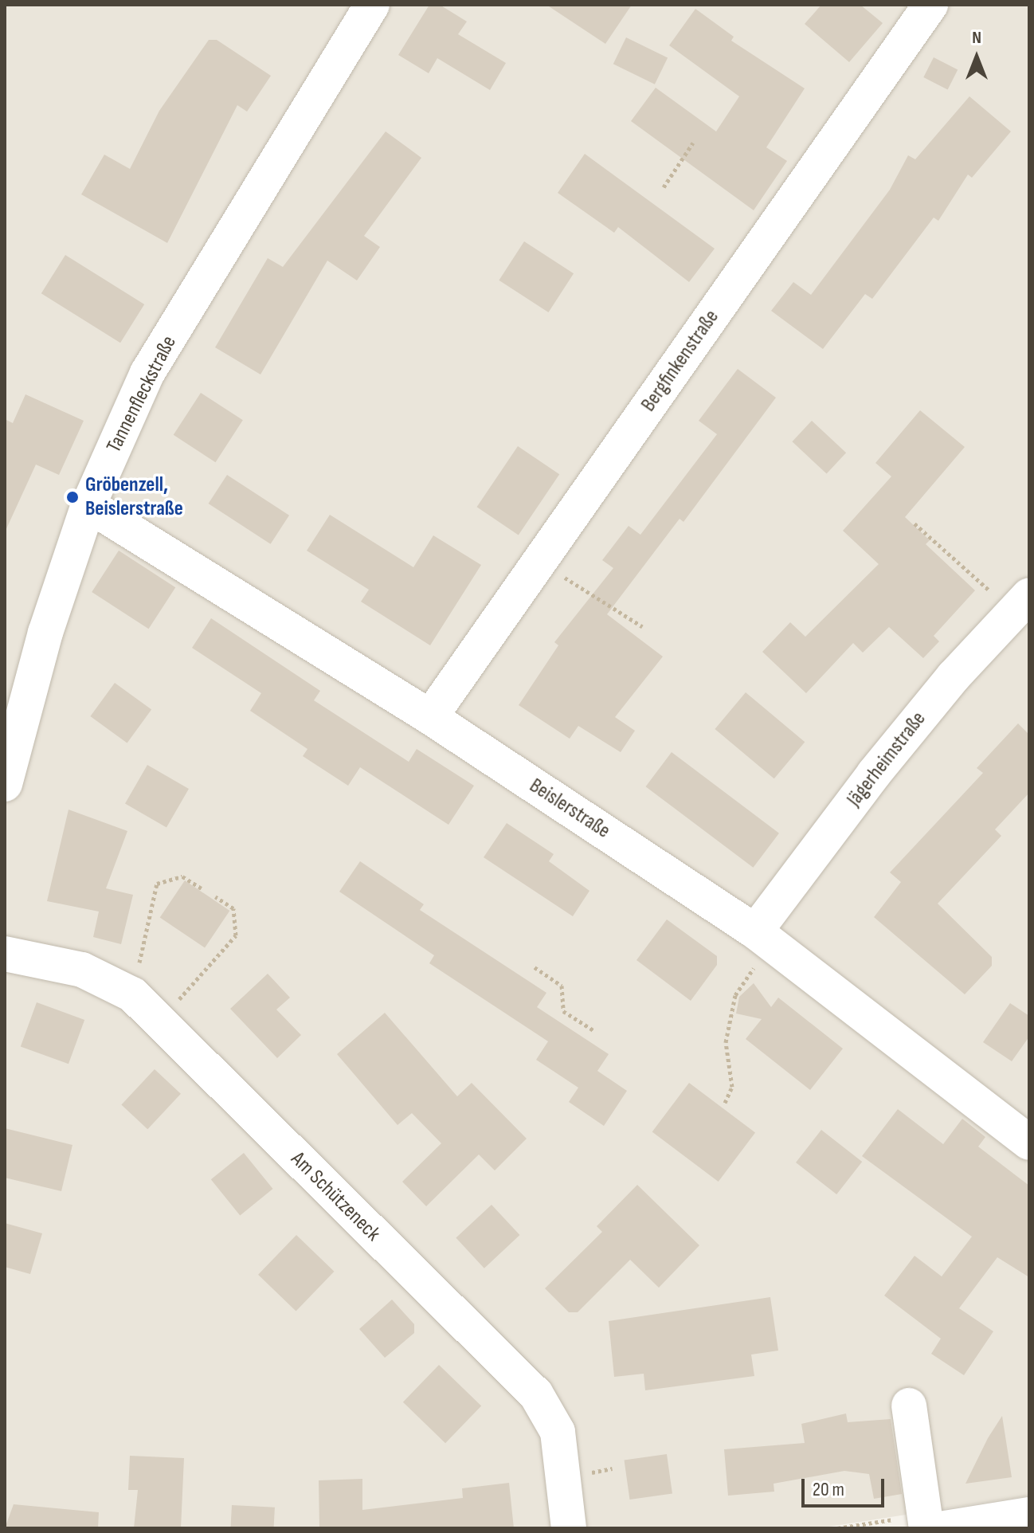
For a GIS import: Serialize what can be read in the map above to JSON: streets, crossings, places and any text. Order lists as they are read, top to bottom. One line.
{"streets":{"street":["Bergfinkenstraße","Tannenfleckstraße","Jägerheimstraße","Beislerstraße","Am Schützeneck"]},"crossings":[["Bergfinkenstraße","Beislerstraße"],["Tannenfleckstraße","Beislerstraße"],["Jägerheimstraße","Beislerstraße"]],"places":["Gröbenzell, Beislerstraße"],"scale_bar":"20 m","north":"top"}
